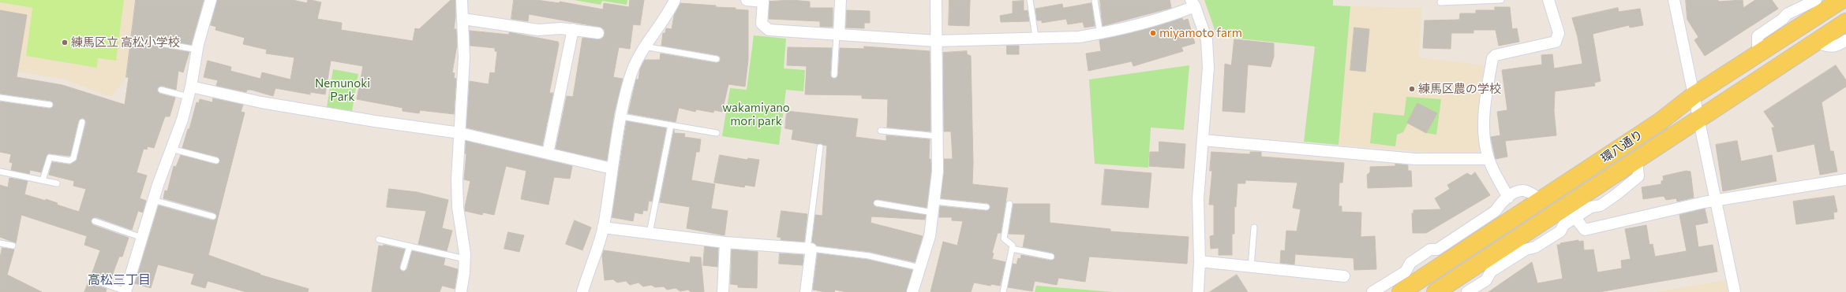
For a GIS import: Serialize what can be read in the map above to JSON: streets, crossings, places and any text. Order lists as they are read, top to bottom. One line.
{"streets":{"main road":["環八通り"]},"districts":["高松三丁目"],"parks":["Nemunoki Park","wakamiyano mori park"],"places":["miyamoto farm","練馬区立 高松小学校","練馬区農の学校"]}
